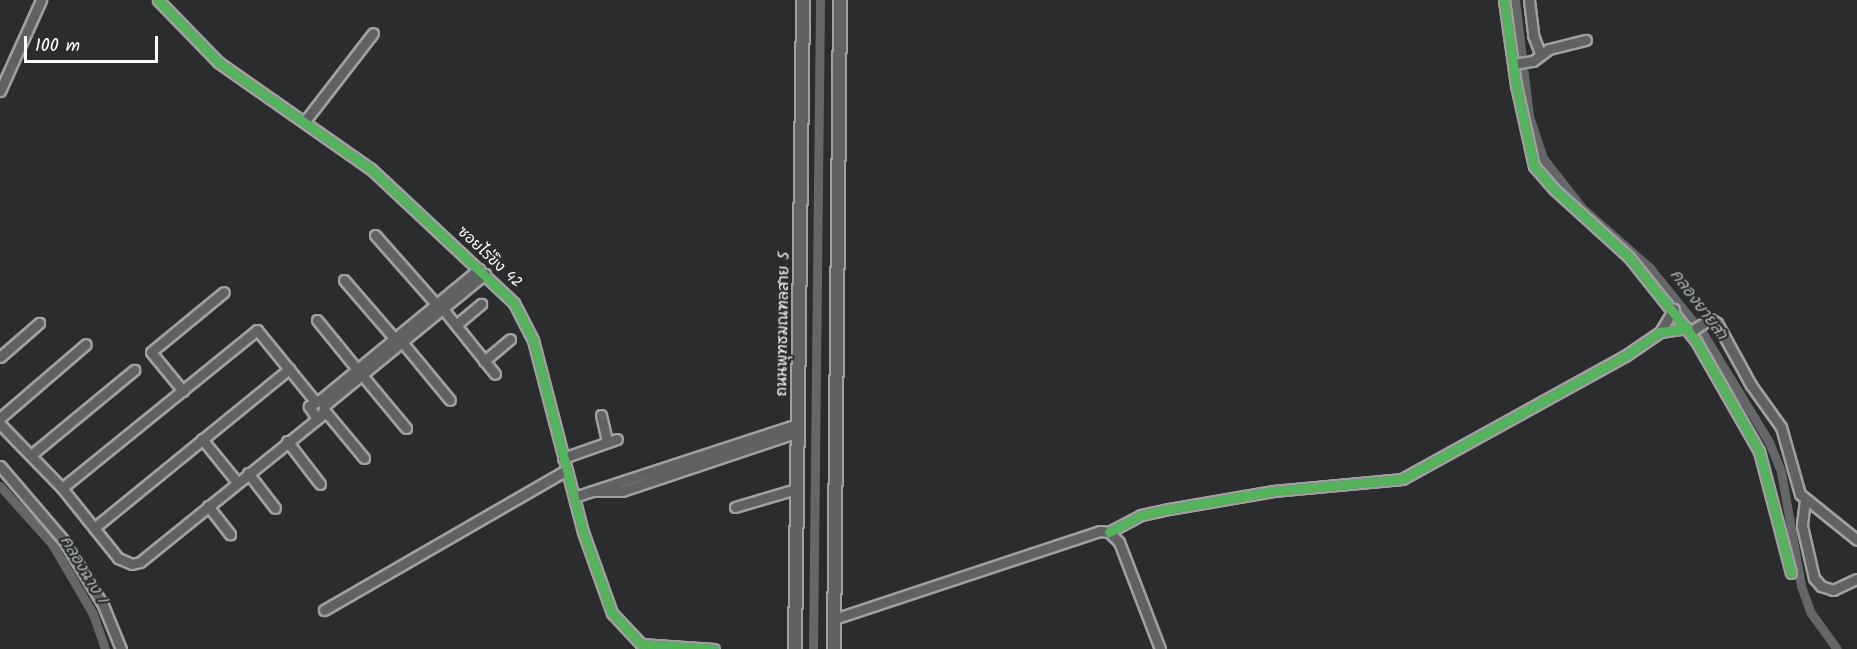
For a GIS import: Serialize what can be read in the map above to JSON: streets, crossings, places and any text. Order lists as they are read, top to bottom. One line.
{"streets":{"main road":["ถนนพุทธมณฑลสาย 5"],"street":["ซอยไร่ขิง 42"]},"water":["คลองยายสา","คลองฉาง 1"],"scale_bar":"100 m"}
